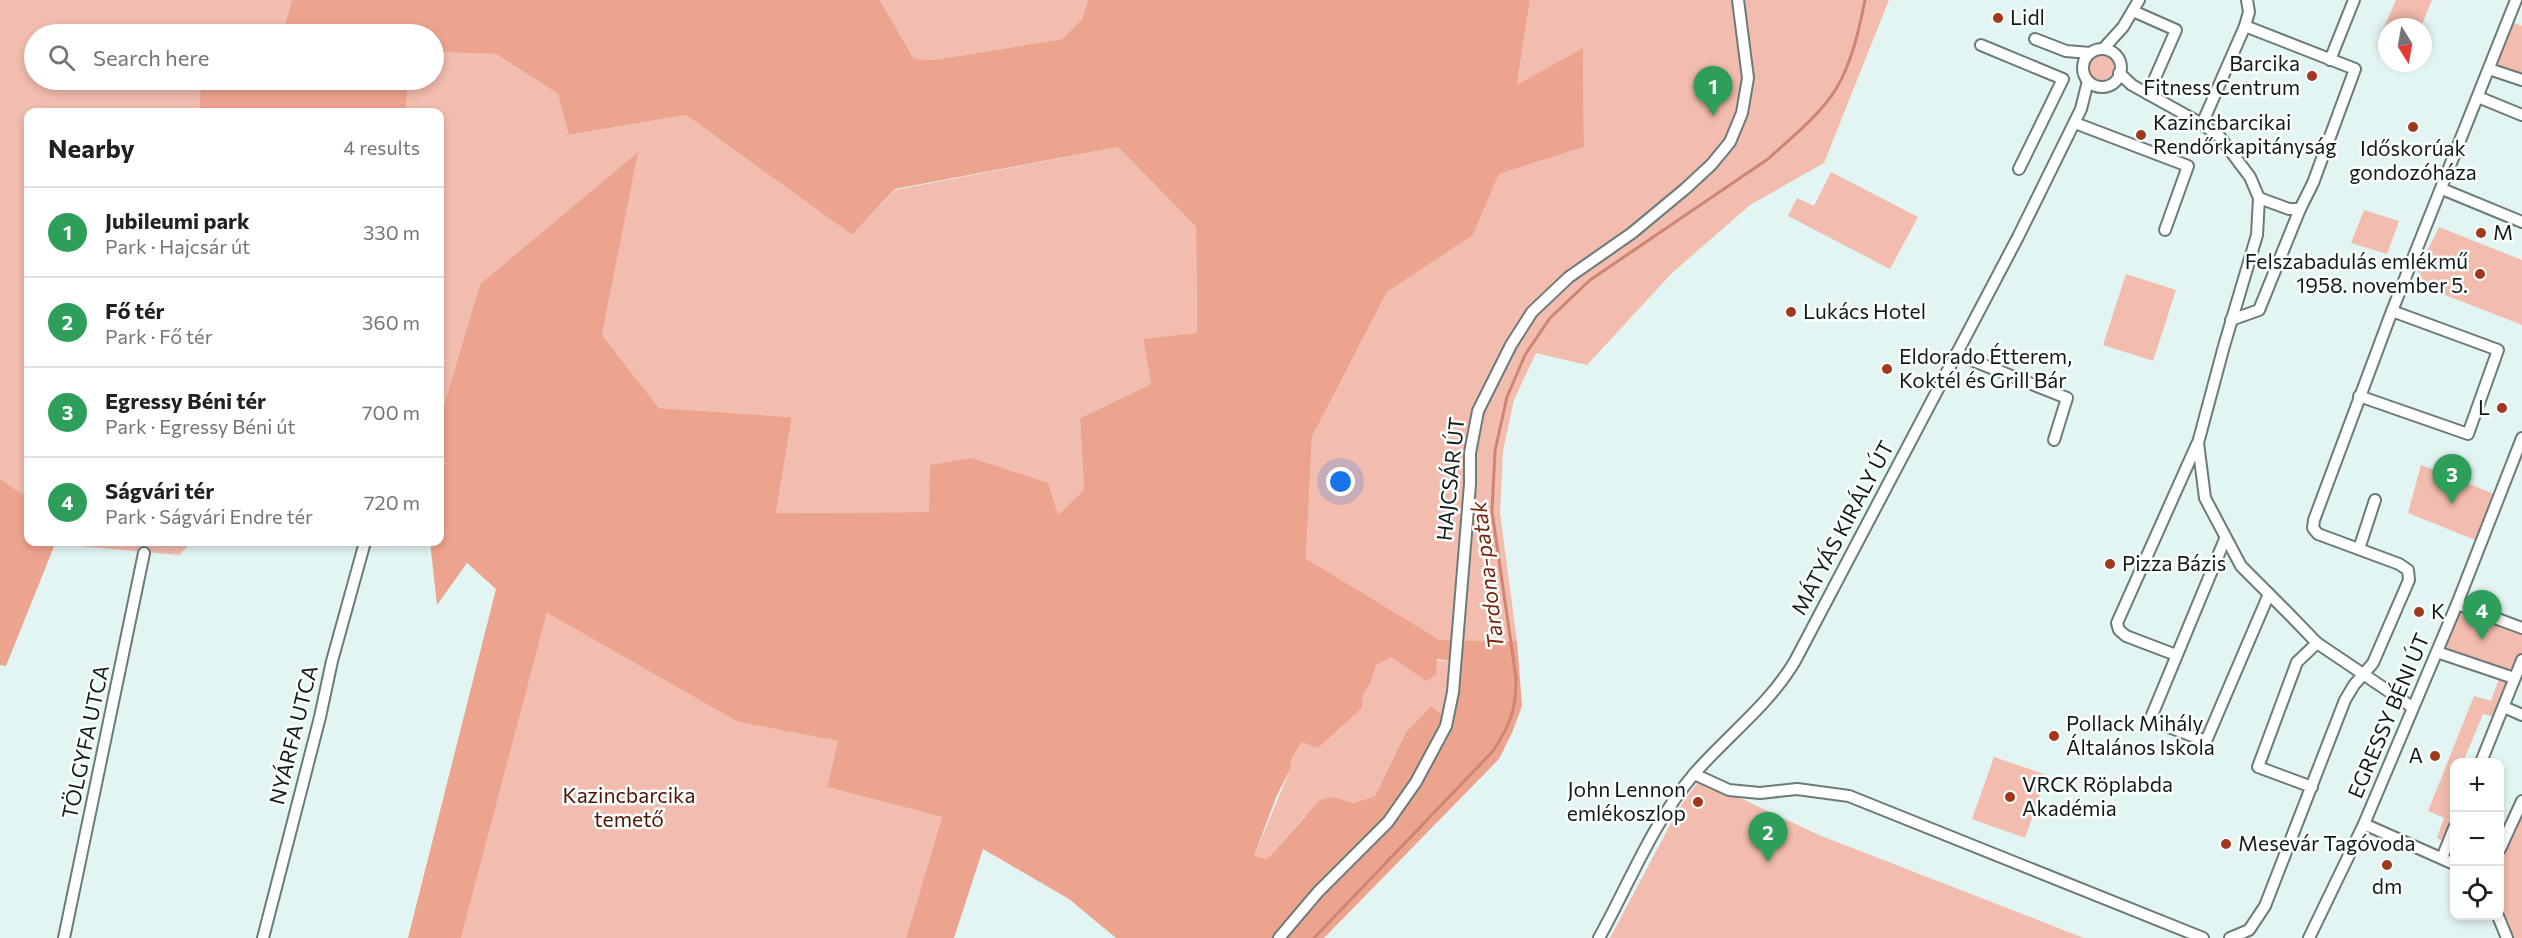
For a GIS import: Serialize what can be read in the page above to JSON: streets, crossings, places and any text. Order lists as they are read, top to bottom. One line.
{"streets":{"street":["HAJCSÁR ÚT","MÁTYÁS KIRÁLY ÚT","EGRESSY BÉNI ÚT","NYÁRFA UTCA","TÖLGYFA UTCA"]},"water":["Tardona-patak"],"parks":["Kazincbarcika temető"],"places":["Lidl","Barcika Fitness Centrum","Időskorúak gondozóháza","Kazincbarcikai Rendőrkapitányság","M","Felszabadulás emlékmű 1958. november 5.","Lukács Hotel","Eldorado Étterem, Koktél és Grill Bár","L","Pizza Bázis","K","Pollack Mihály Általános Iskola","A","VRCK Röplabda Akadémia","John Lennon emlékoszlop","Mesevár Tagóvoda","dm"],"north":"bottom","page":{"search":"Search here","pins":["1","3","4","2"],"heading":["Nearby","4 results"],"list":[{"mark":"1","name":"Jubileumi park","note":"Park · Hajcsár út","value":"330 m"},{"mark":"2","name":"Fő tér","note":"Park · Fő tér","value":"360 m"},{"mark":"3","name":"Egressy Béni tér","note":"Park · Egressy Béni út","value":"700 m"},{"mark":"4","name":"Ságvári tér","note":"Park · Ságvári Endre tér","value":"720 m"}],"map_buttons":["+","−"]}}
